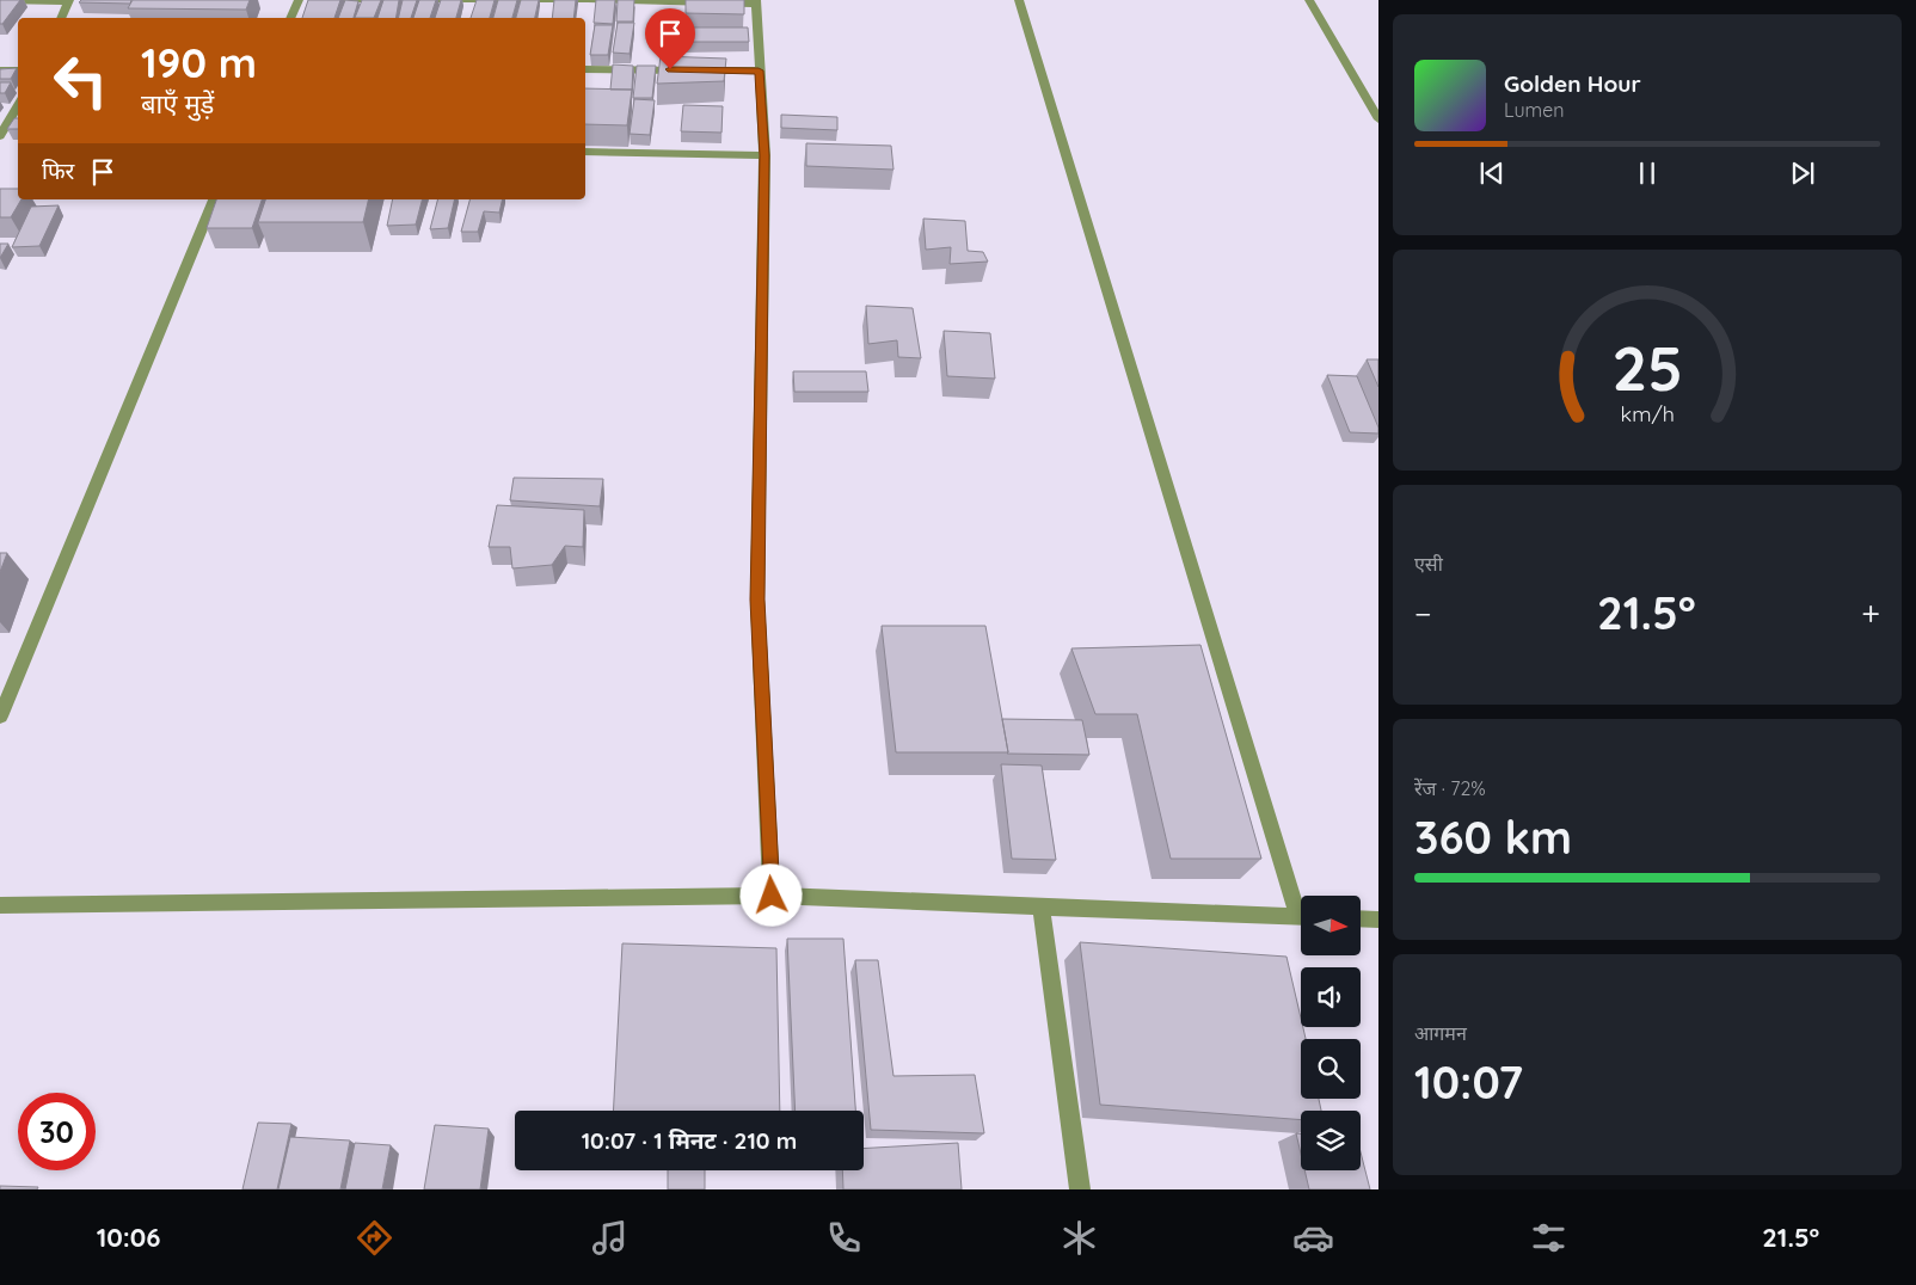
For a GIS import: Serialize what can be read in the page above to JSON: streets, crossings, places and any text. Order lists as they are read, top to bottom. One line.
{"north":"right","page":{"turn":["190 m","बाएँ मुड़ें"],"song":["Golden Hour","Lumen"],"then":"फिर","tile":["एसी",["रेंज · 72%","360 km"],["आगमन","10:07"]],"heat":["−","21.5°","+"],"limit":"30","trip":"10:07 · 1 मिनट · 210 m","tabs":["10:06","21.5°"],"gauge":["25","km/h"]}}
